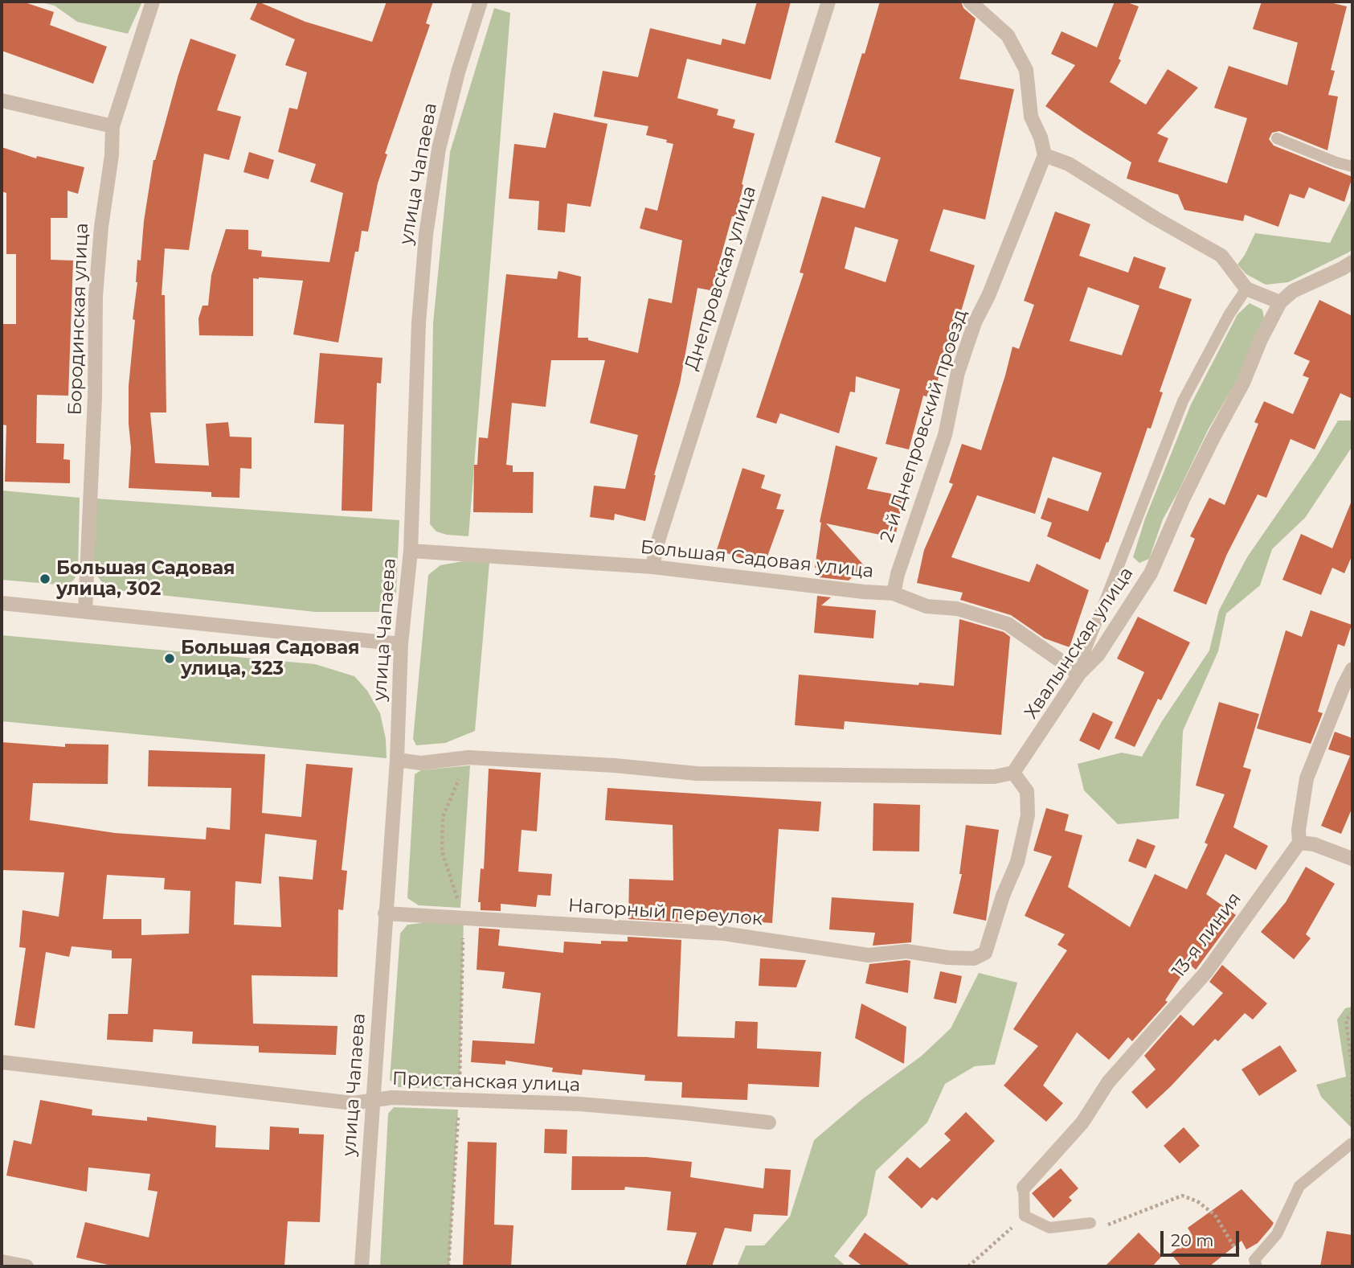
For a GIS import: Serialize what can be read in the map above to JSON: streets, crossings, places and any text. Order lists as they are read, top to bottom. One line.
{"streets":{"street":["улица Чапаева","Днепровская улица","Бородинская улица","2-й Днепровский проезд","Большая Садовая улица","Хвалынская улица","Нагорный переулок","13-я линия","Пристанская улица"]},"crossings":[["улица Чапаева","Большая Садовая улица"],["улица Чапаева","Нагорный переулок"],["улица Чапаева","Пристанская улица"],["Днепровская улица","Большая Садовая улица"],["2-й Днепровский проезд","Большая Садовая улица"],["Большая Садовая улица","Хвалынская улица"],["Хвалынская улица","Нагорный переулок"]],"places":["Большая Садовая улица, 302","Большая Садовая улица, 323"],"scale_bar":"20 m"}
